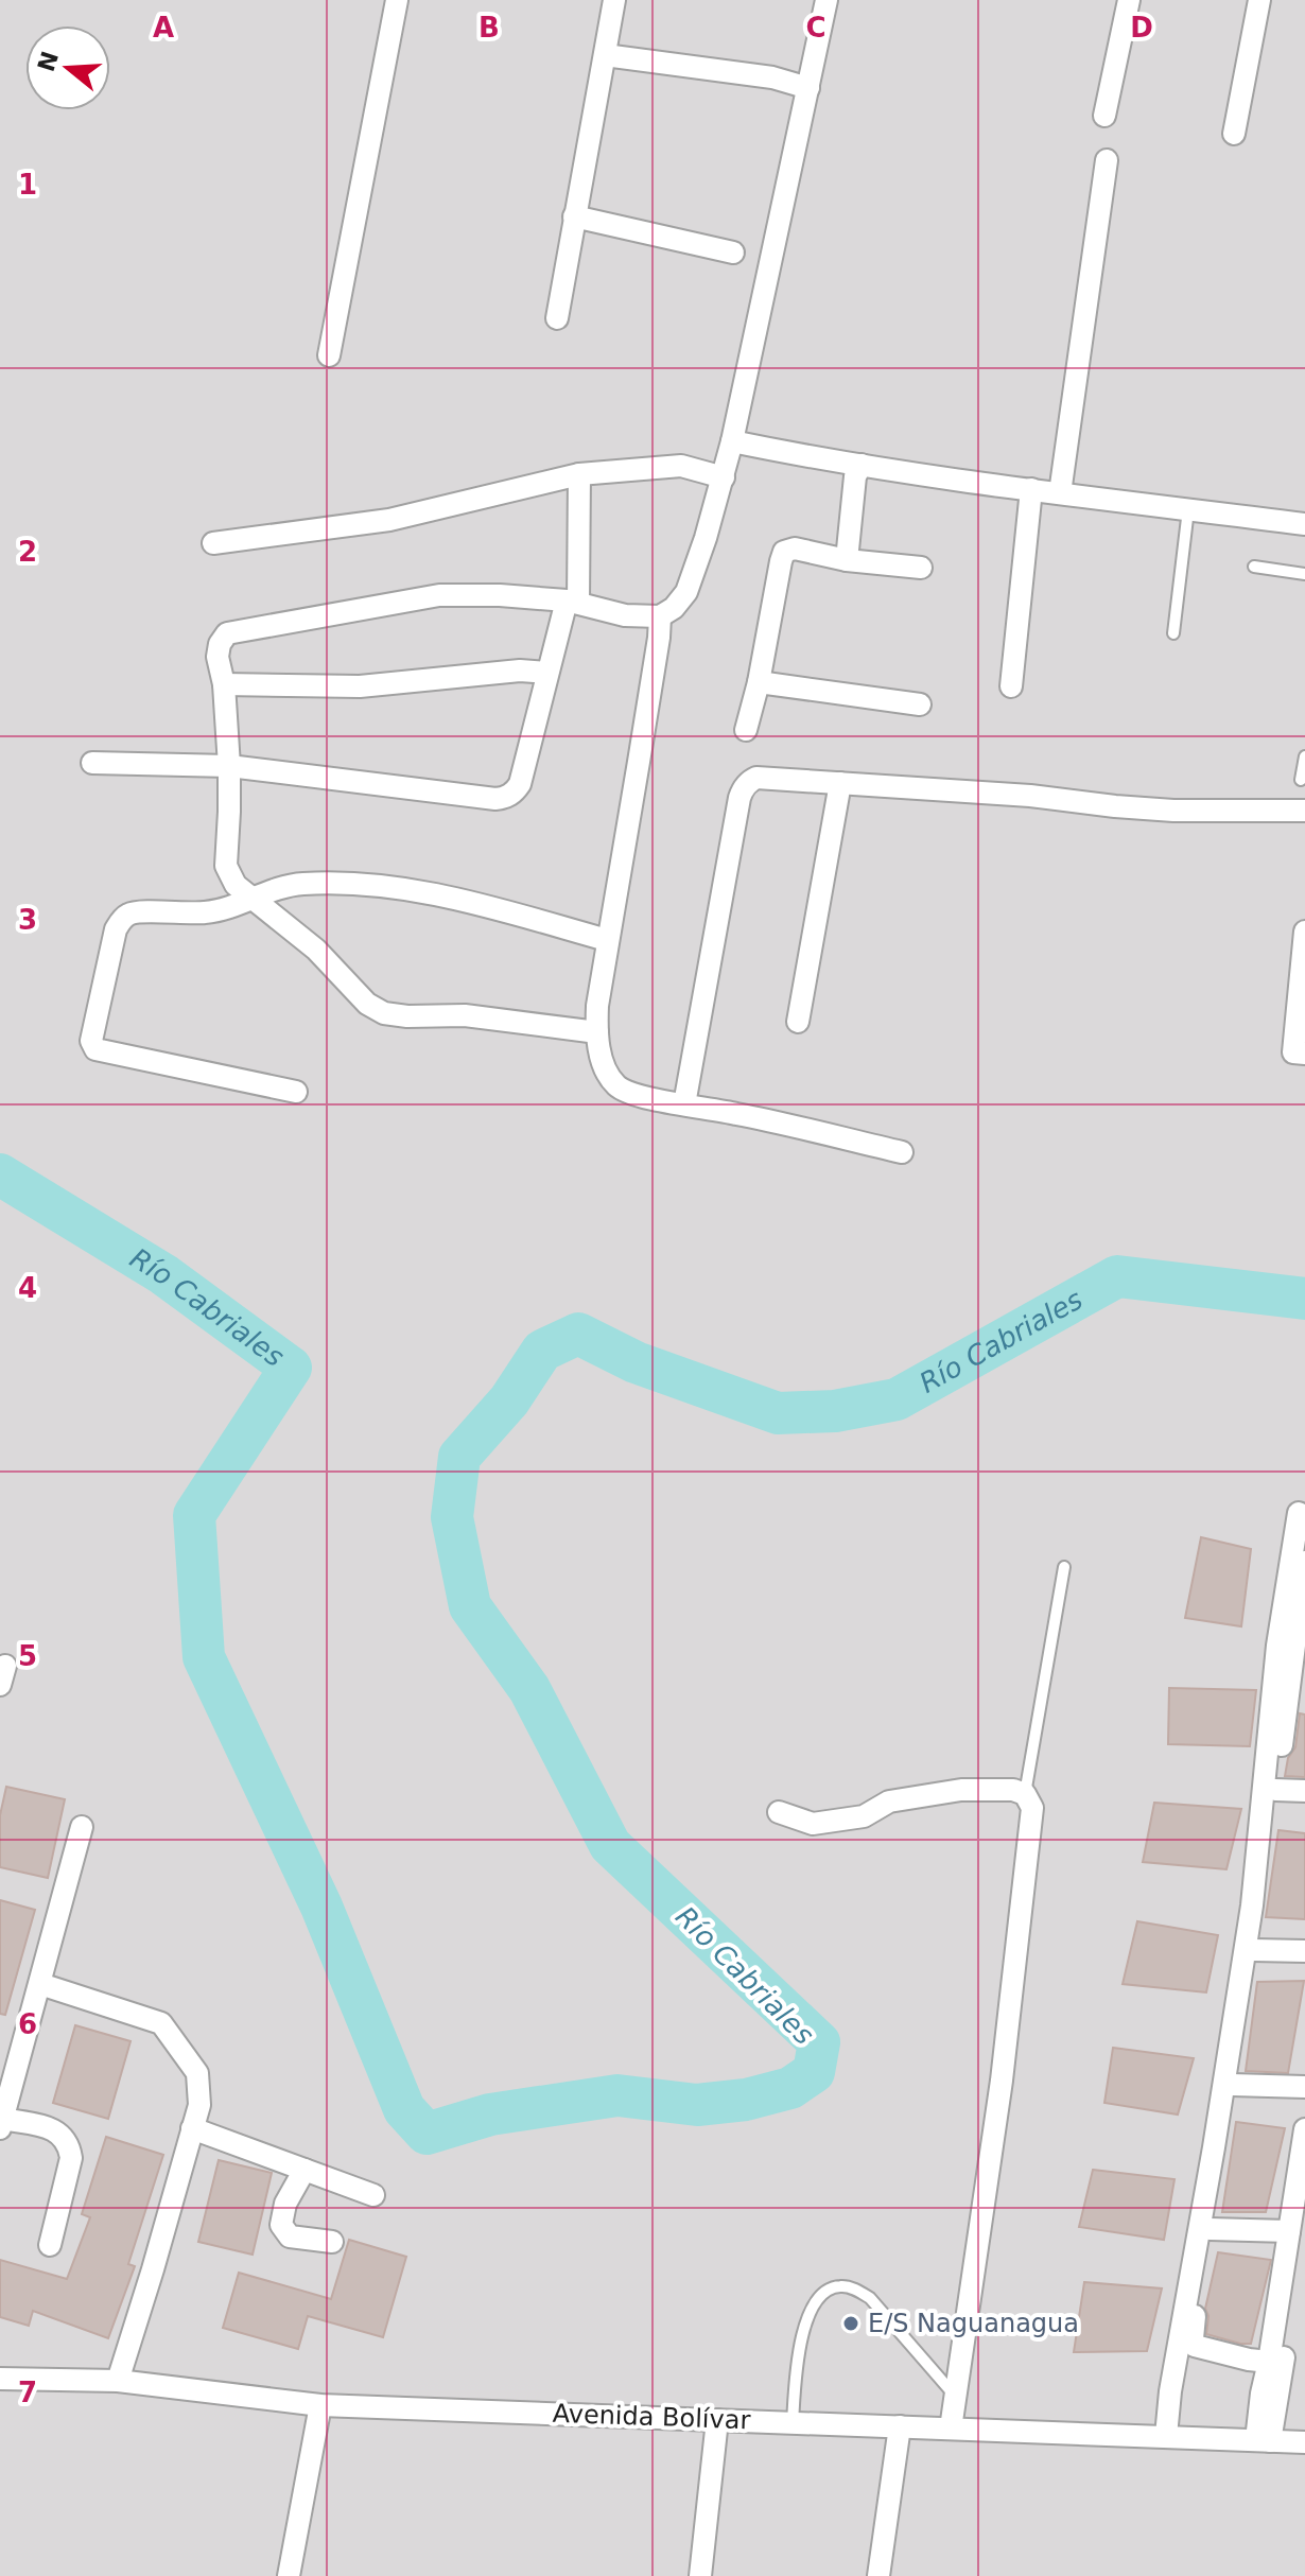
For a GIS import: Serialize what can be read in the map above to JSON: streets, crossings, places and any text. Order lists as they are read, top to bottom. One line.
{"streets":{"street":["Avenida Bolívar"]},"water":["Río Cabriales"],"places":["E/S Naguanagua"],"north":"left","grid":{"columns":["A","B","C","D"],"rows":["1","2","3","4","5","6","7"]}}
